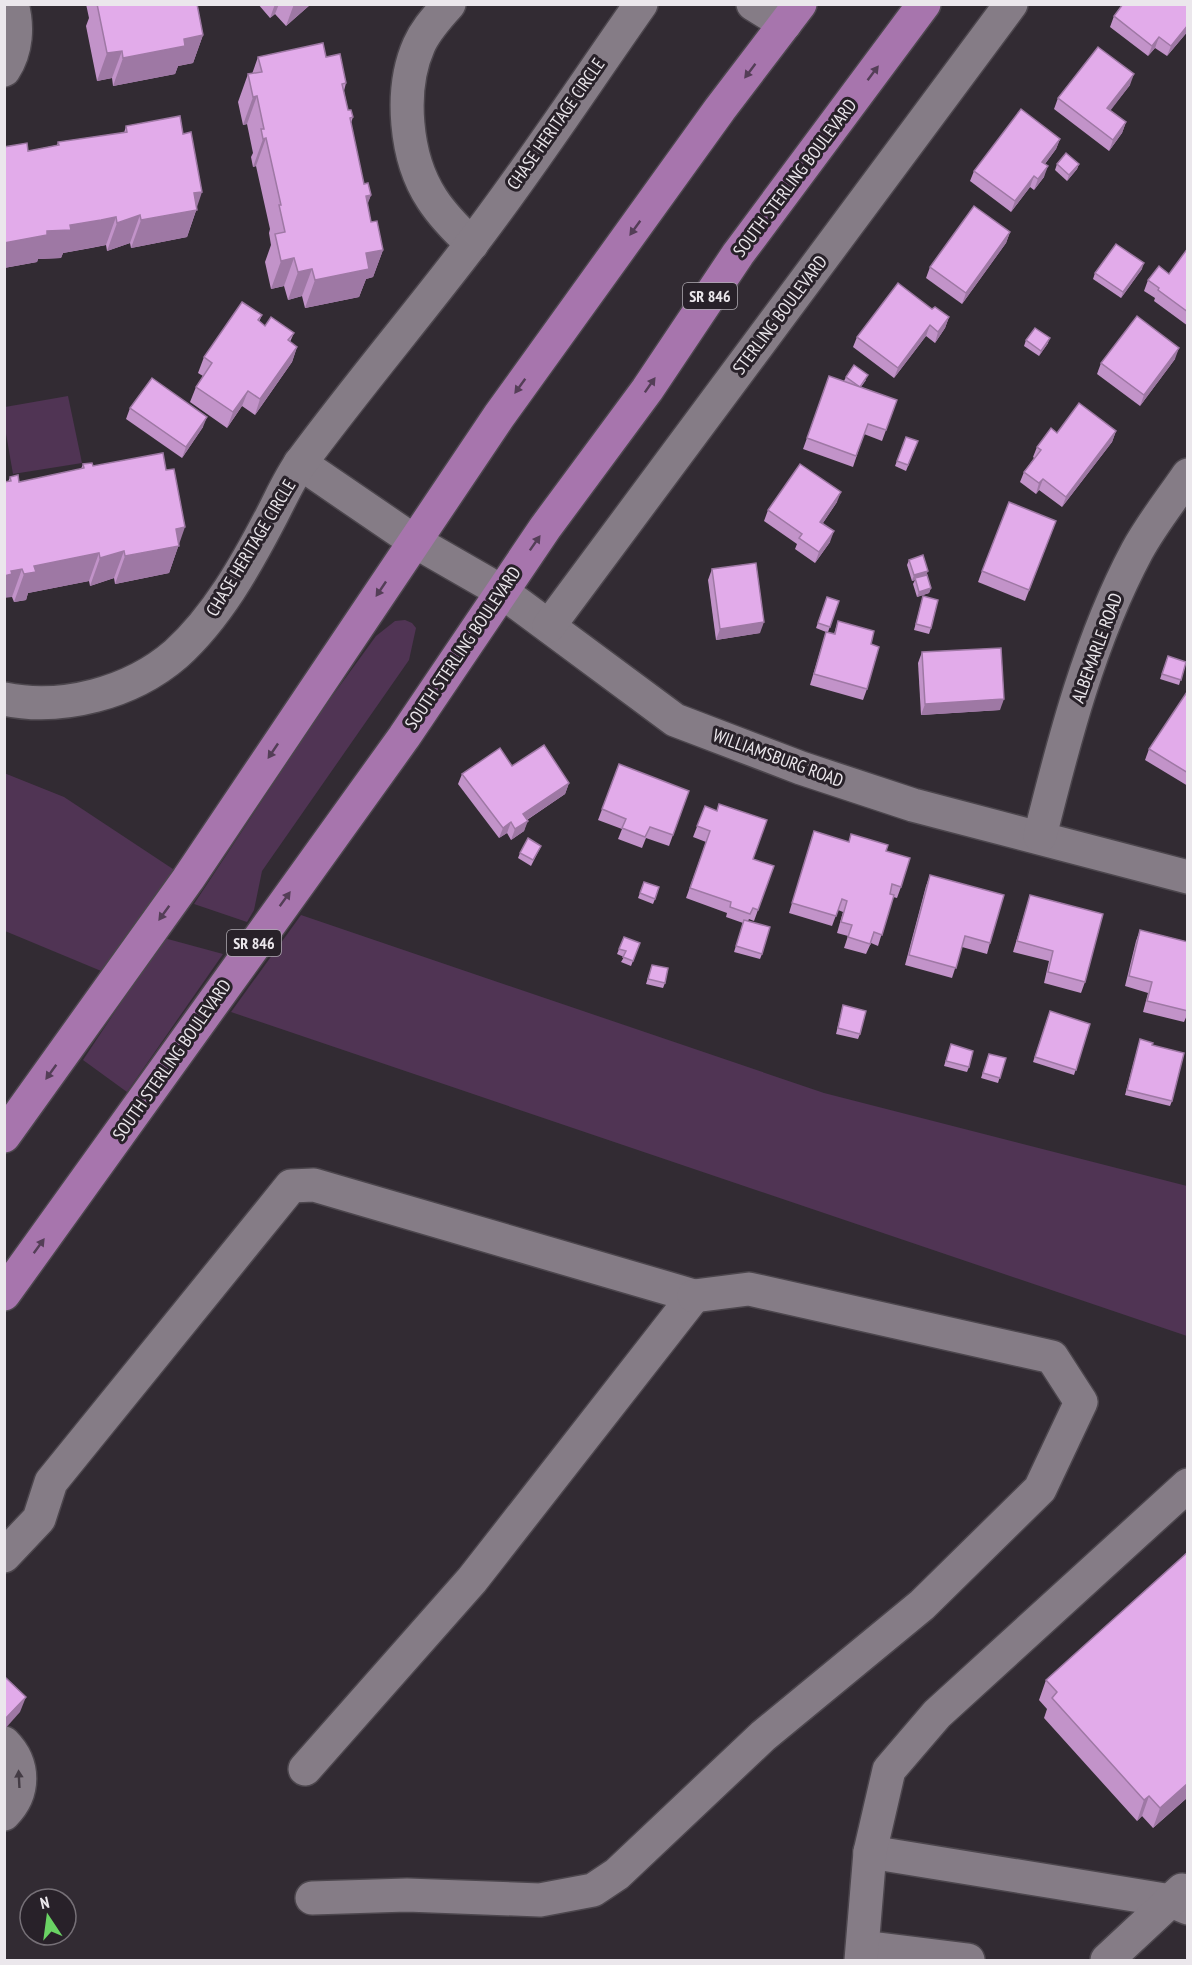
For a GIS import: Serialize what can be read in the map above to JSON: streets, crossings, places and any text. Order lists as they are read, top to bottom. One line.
{"streets":{"main road":["SOUTH STERLING BOULEVARD","SR 846"],"street":["CHASE HERITAGE CIRCLE","STERLING BOULEVARD","ALBEMARLE ROAD","WILLIAMSBURG ROAD"]},"crossings":[["CHASE HERITAGE CIRCLE","WILLIAMSBURG ROAD"],["SOUTH STERLING BOULEVARD","WILLIAMSBURG ROAD"],["STERLING BOULEVARD","WILLIAMSBURG ROAD"],["ALBEMARLE ROAD","WILLIAMSBURG ROAD"]],"north":"top"}
